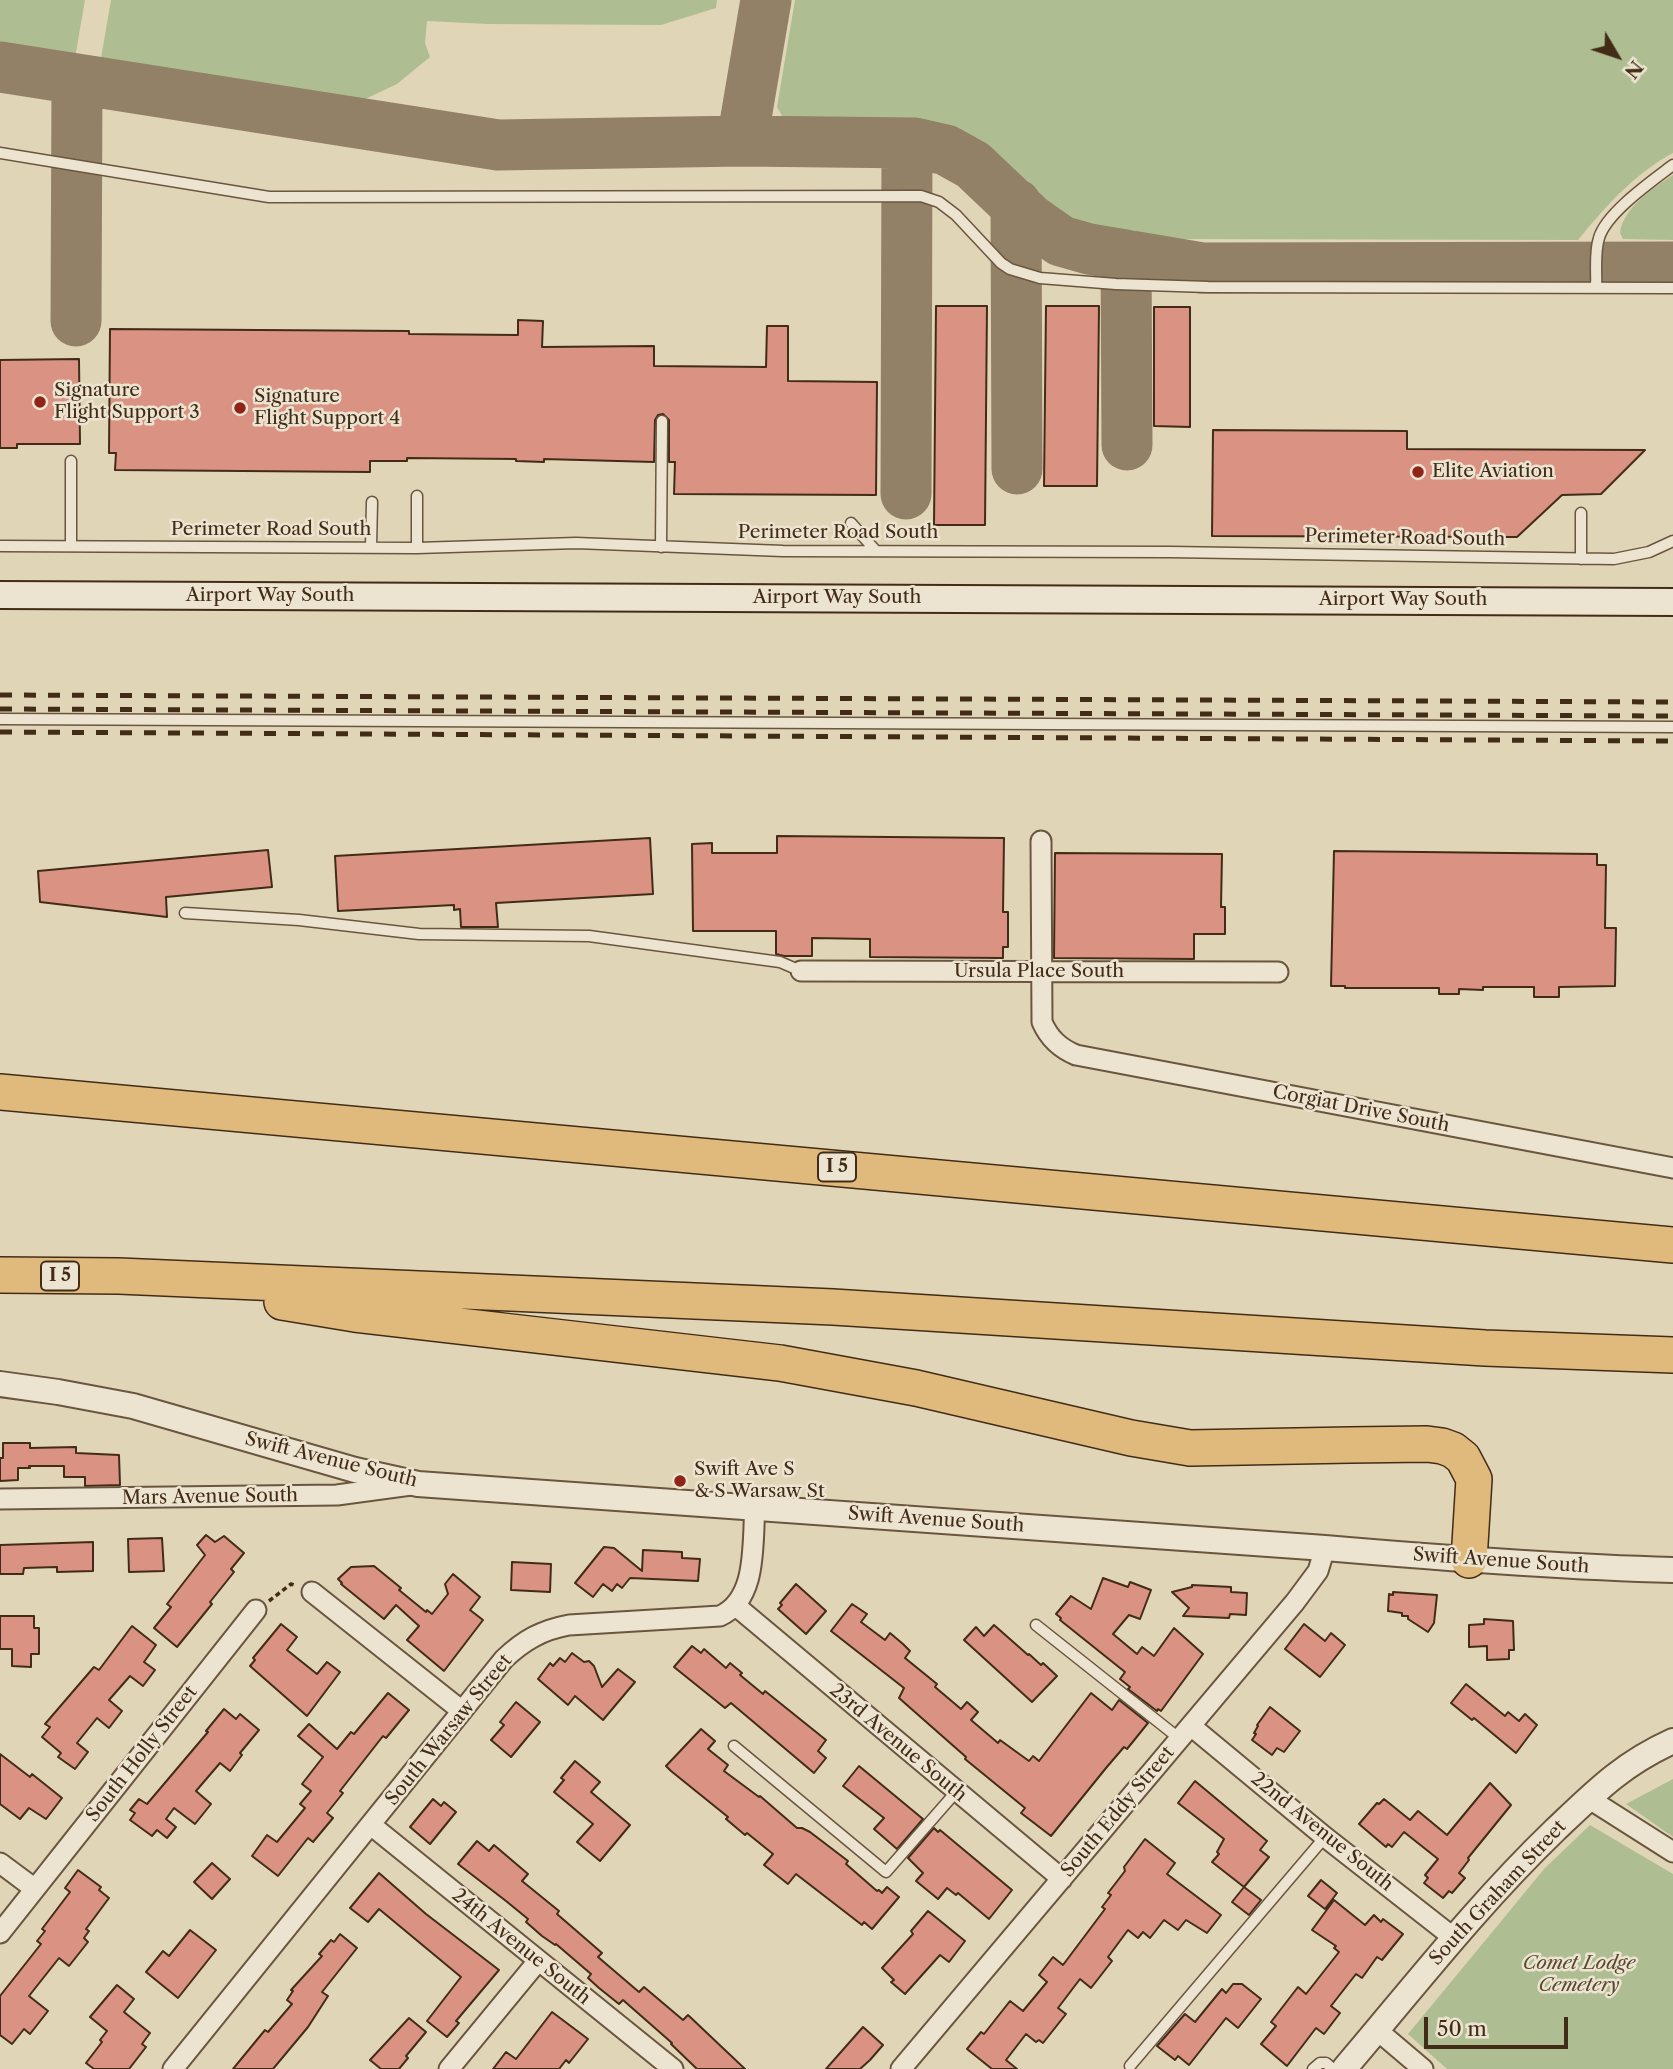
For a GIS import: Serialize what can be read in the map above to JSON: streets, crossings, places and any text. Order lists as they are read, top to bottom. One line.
{"streets":{"highway":["I 5"],"main road":["Airport Way South"],"street":["Ursula Place South","Corgiat Drive South","Swift Avenue South","Mars Avenue South","South Warsaw Street","23rd Avenue South","South Holly Street","South Eddy Street","22nd Avenue South","South Graham Street","24th Avenue South"],"lane":["Perimeter Road South"]},"crossings":[["Ursula Place South","Corgiat Drive South"],["Swift Avenue South","Mars Avenue South"],["Swift Avenue South","South Eddy Street"],["South Warsaw Street","23rd Avenue South"],["South Warsaw Street","24th Avenue South"],["23rd Avenue South","South Eddy Street"],["South Eddy Street","22nd Avenue South"],["22nd Avenue South","South Graham Street"]],"parks":["Comet Lodge Cemetery"],"places":["Signature Flight Support 3","Signature Flight Support 4","Elite Aviation","Swift Ave S & S Warsaw St"],"scale_bar":"50 m","north":"bottom right"}
